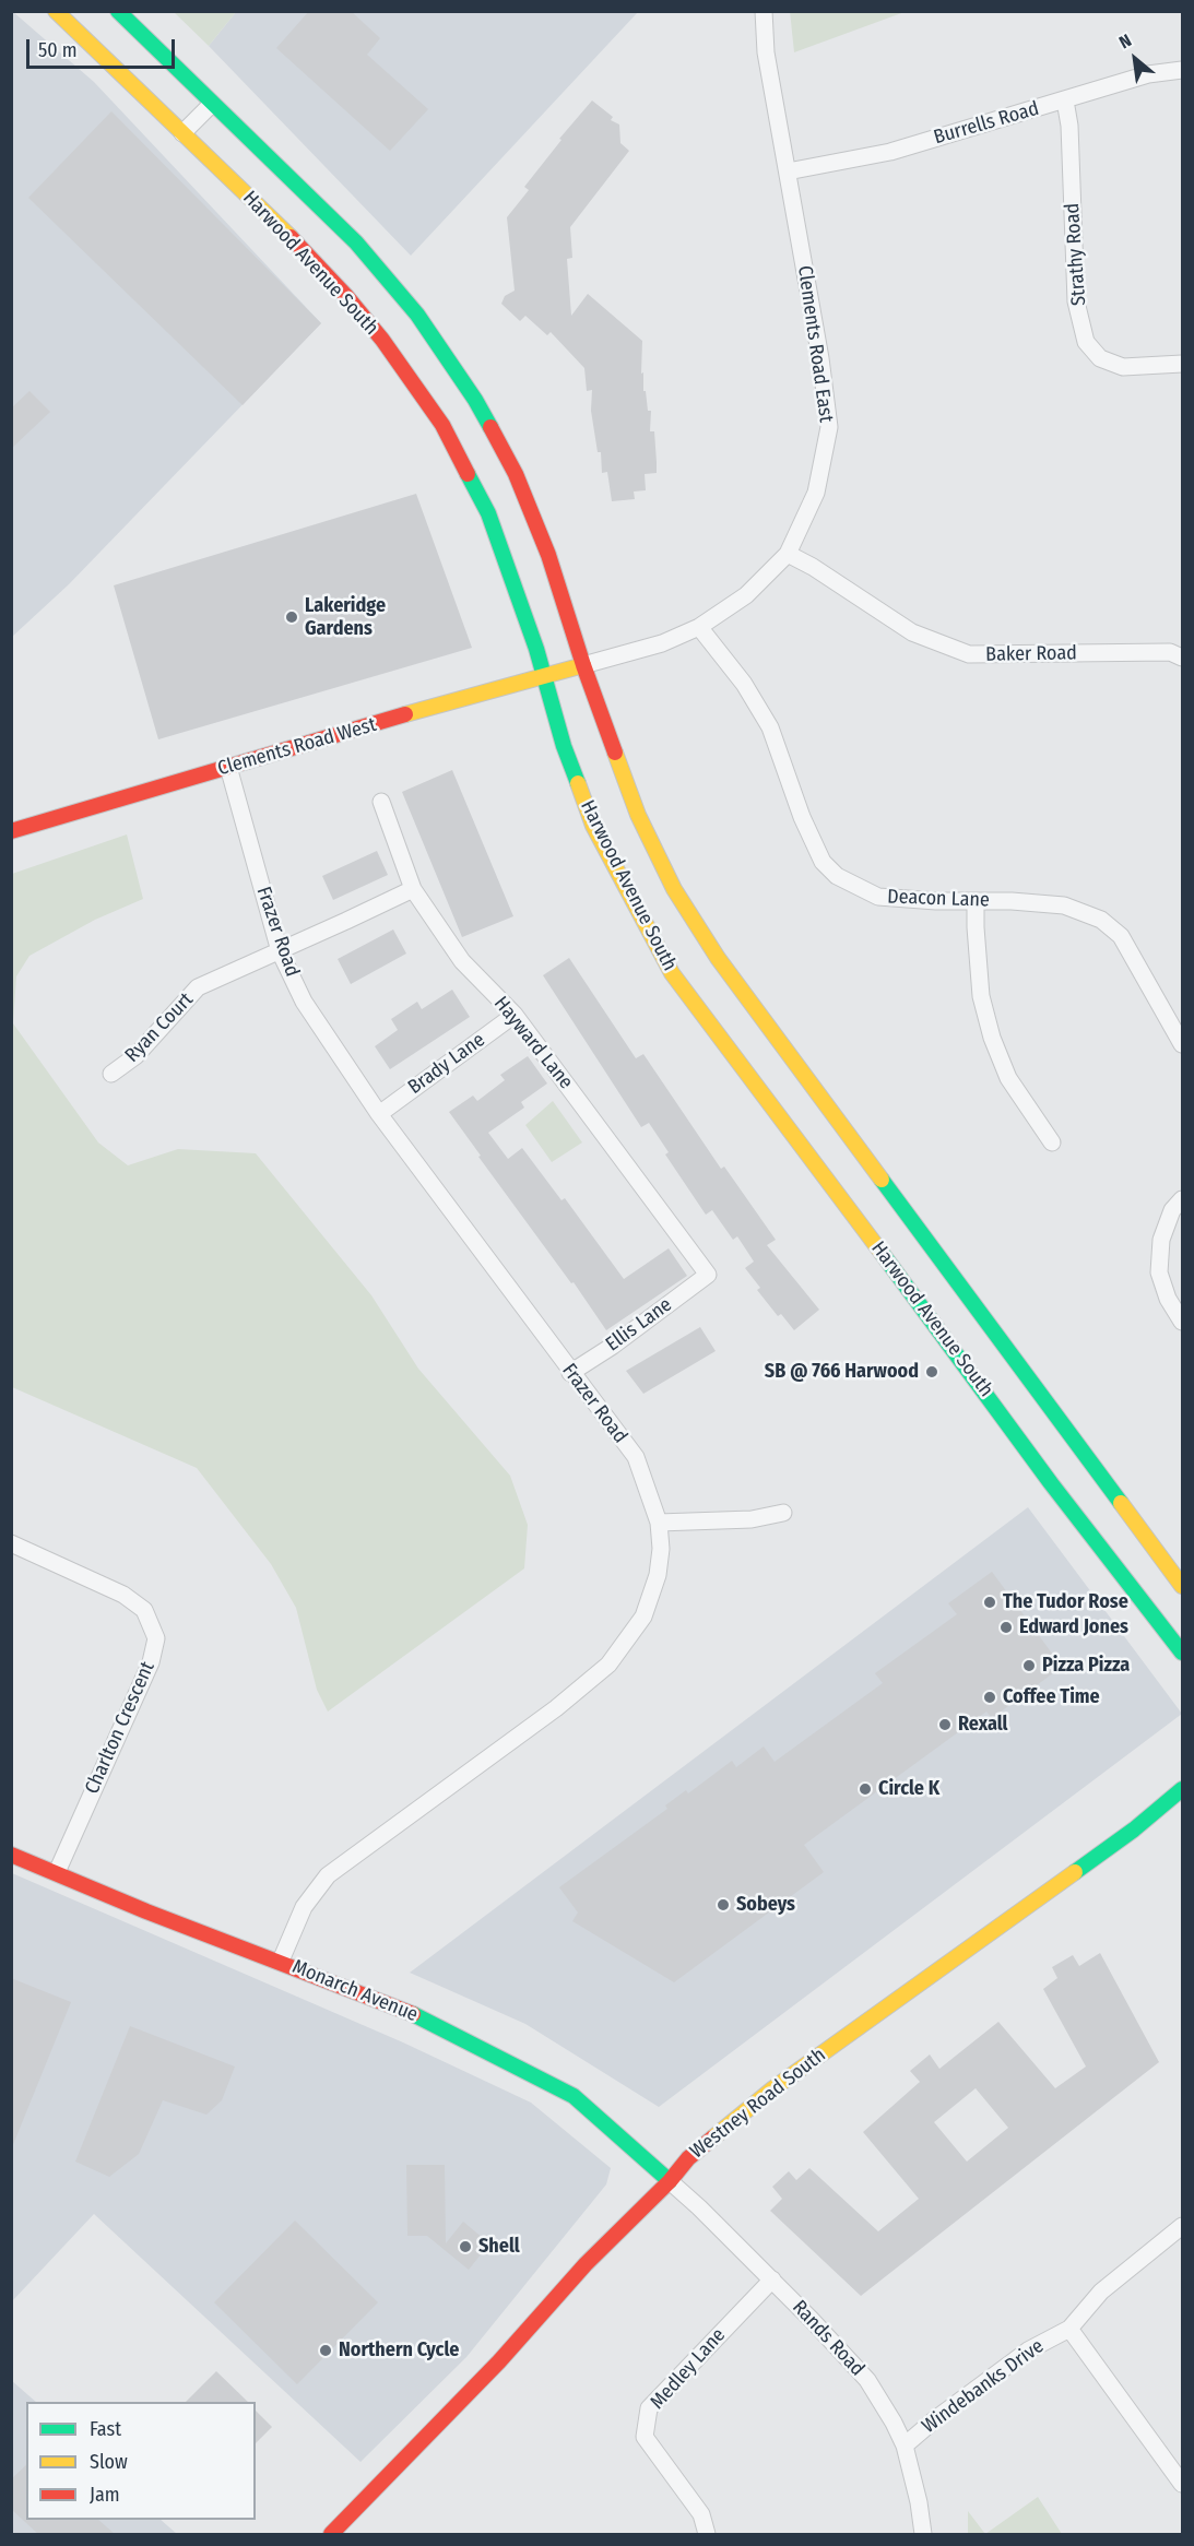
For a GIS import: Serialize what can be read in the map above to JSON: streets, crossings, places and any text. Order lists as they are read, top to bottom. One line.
{"streets":{"main road":["Harwood Avenue South","Clements Road West","Monarch Avenue","Westney Road South"],"street":["Burrells Road","Strathy Road","Clements Road East","Baker Road","Deacon Lane","Frazer Road","Ryan Court","Hayward Lane","Brady Lane","Ellis Lane","Charlton Crescent","Rands Road","Medley Lane","Windebanks Drive"]},"crossings":[["Burrells Road","Strathy Road"],["Burrells Road","Clements Road East"],["Harwood Avenue South","Clements Road East"],["Harwood Avenue South","Clements Road West"],["Clements Road East","Baker Road"],["Clements Road East","Clements Road West"],["Clements Road East","Deacon Lane"],["Clements Road West","Frazer Road"],["Frazer Road","Ryan Court"],["Frazer Road","Brady Lane"],["Frazer Road","Ellis Lane"],["Frazer Road","Monarch Avenue"],["Ryan Court","Hayward Lane"],["Hayward Lane","Brady Lane"],["Hayward Lane","Ellis Lane"],["Charlton Crescent","Monarch Avenue"],["Monarch Avenue","Westney Road South"],["Monarch Avenue","Rands Road"],["Westney Road South","Rands Road"],["Rands Road","Medley Lane"],["Rands Road","Windebanks Drive"]],"places":["Lakeridge Gardens","SB @ 766 Harwood","The Tudor Rose","Edward Jones","Pizza Pizza","Coffee Time","Rexall","Circle K","Sobeys","Shell","Northern Cycle"],"legend":["Fast","Slow","Jam"],"scale_bar":"50 m","north":"top left"}
